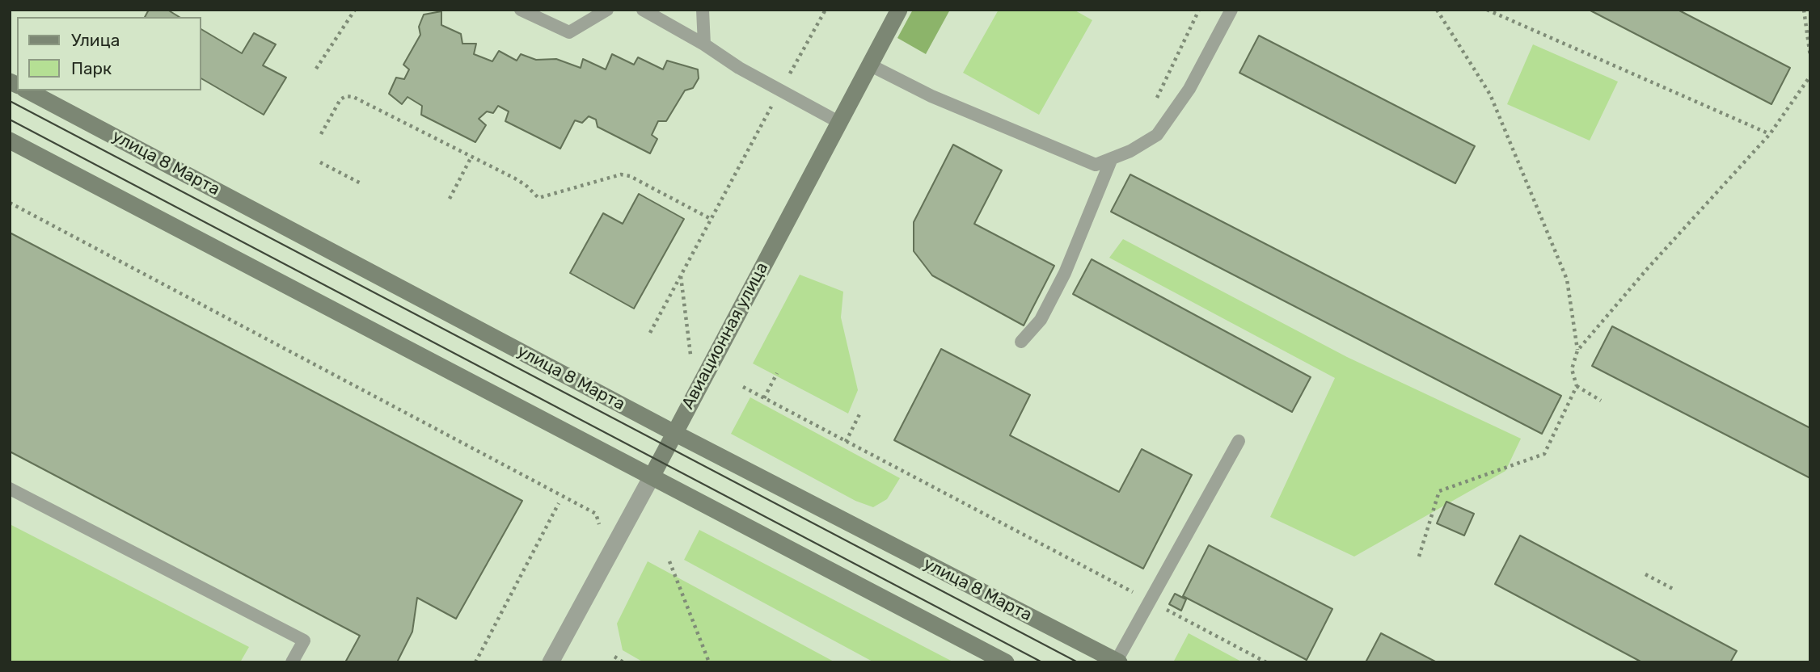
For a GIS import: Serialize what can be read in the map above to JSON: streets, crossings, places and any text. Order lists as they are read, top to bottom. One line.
{"streets":{"main road":["улица 8 Марта","Авиационная улица"]},"crossings":[["улица 8 Марта","Авиационная улица"]],"legend":["Улица","Парк"]}
